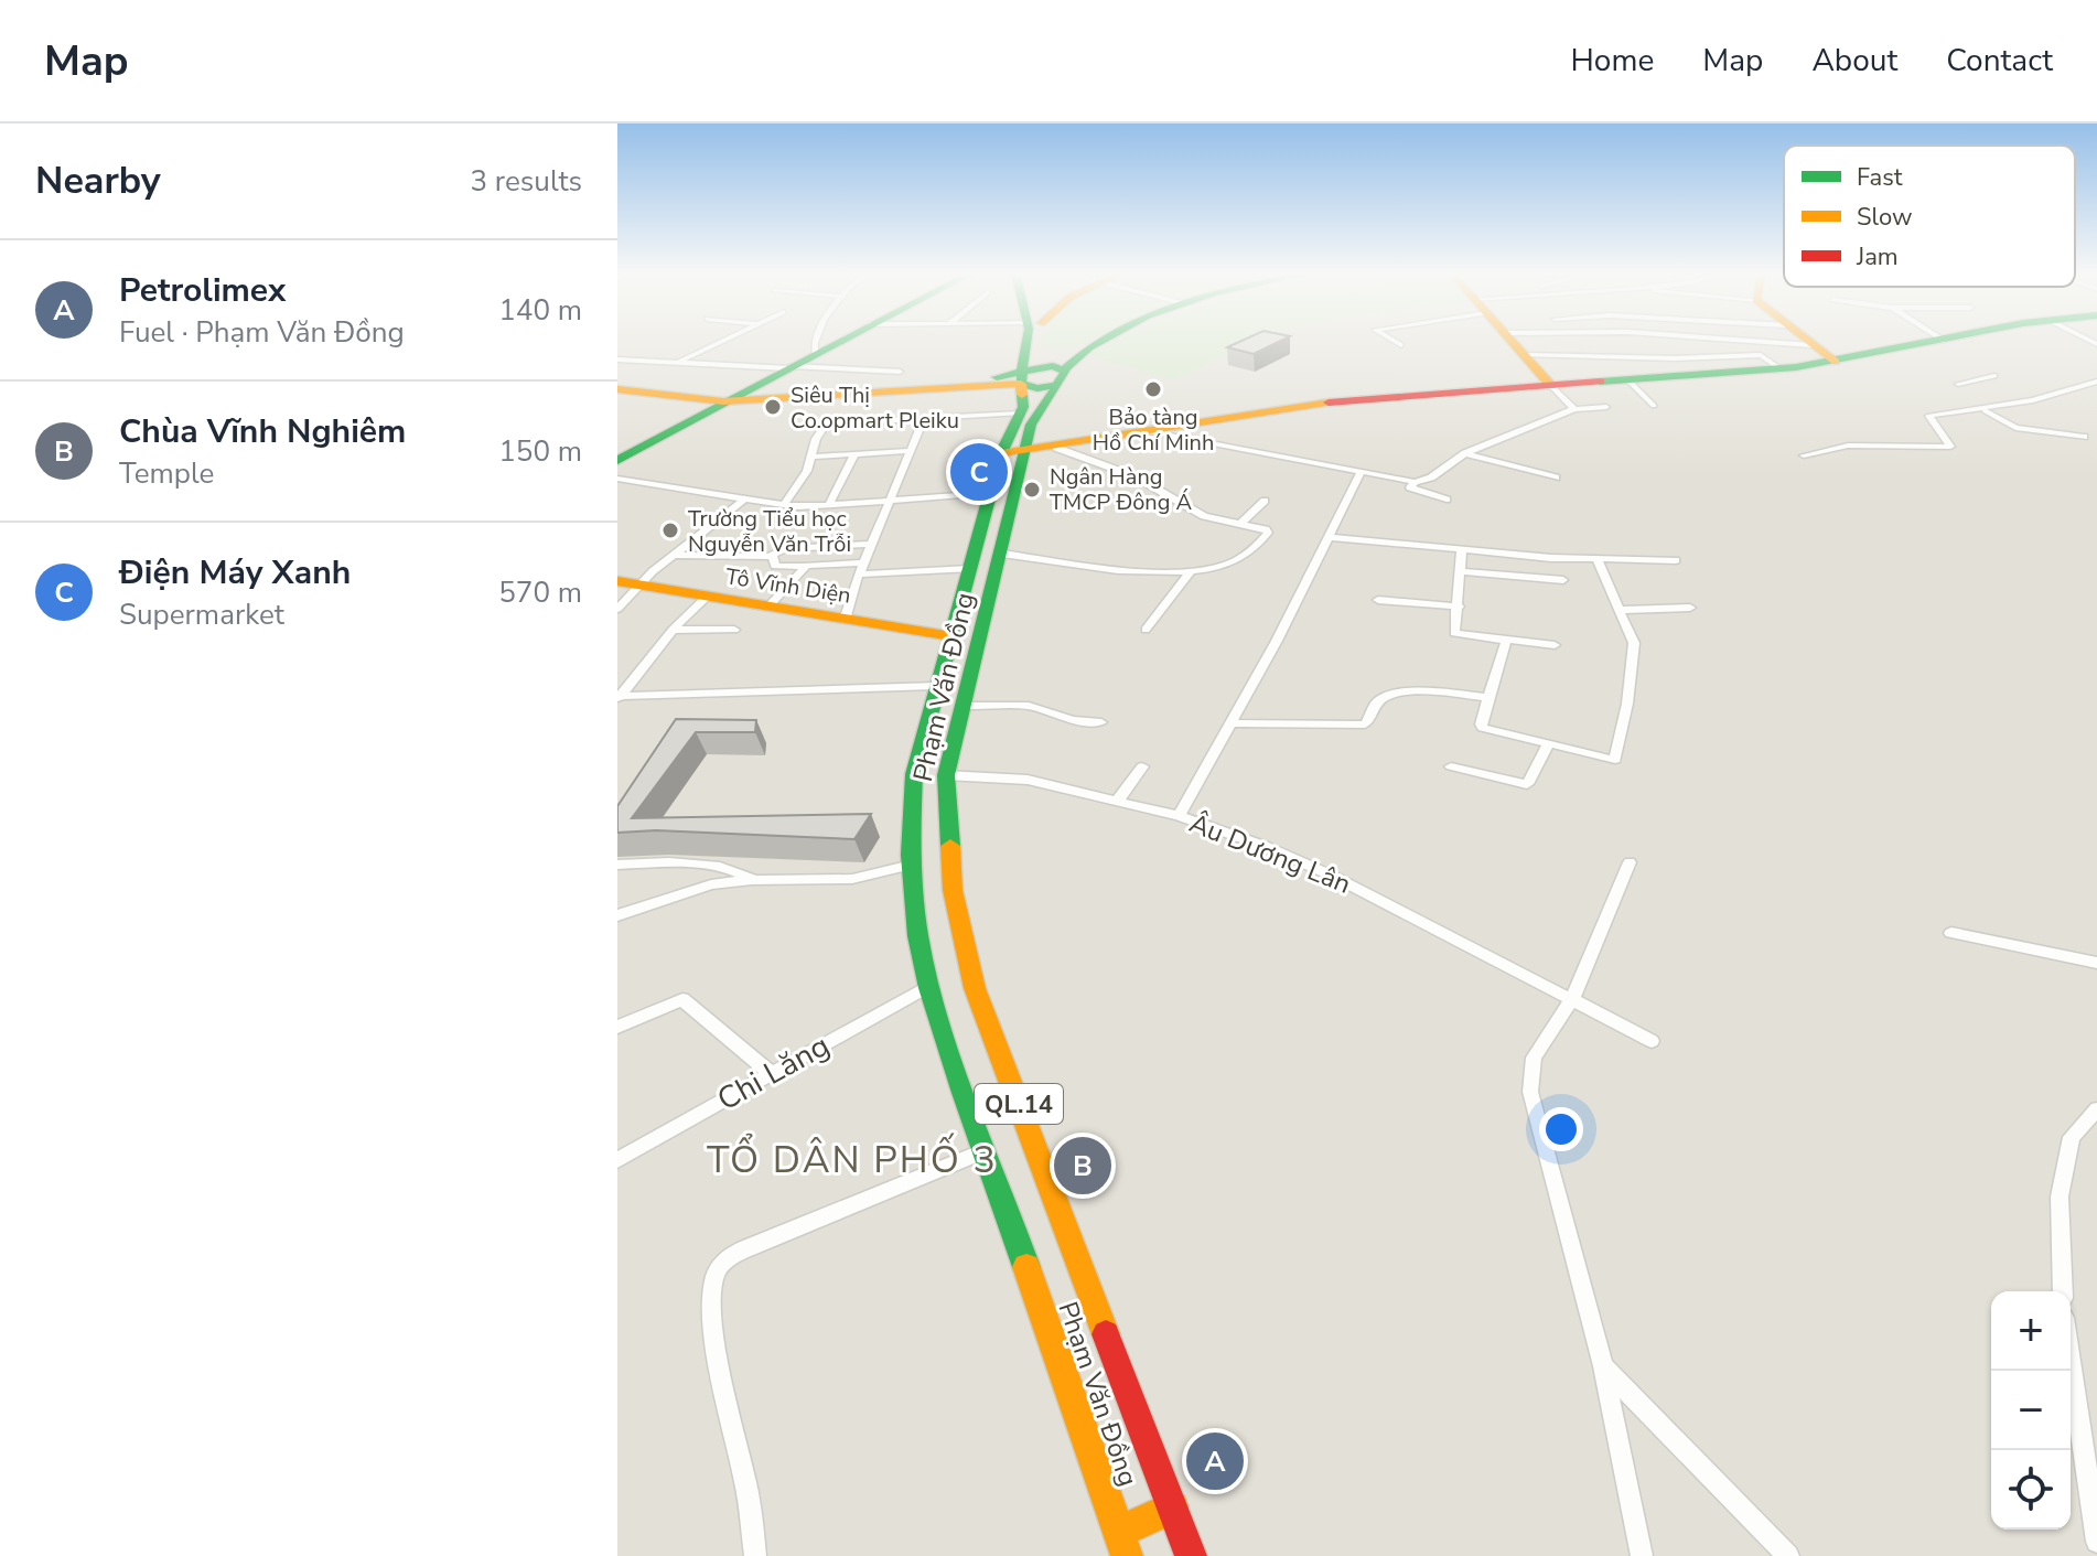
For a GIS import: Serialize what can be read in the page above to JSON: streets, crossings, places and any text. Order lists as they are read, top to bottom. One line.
{"streets":{"street":["Tô Vĩnh Diện","Phạm Văn Đồng","Âu Dương Lân","Chi Lăng","QL.14"]},"crossings":[["Tô Vĩnh Diện","Phạm Văn Đồng"],["Phạm Văn Đồng","Âu Dương Lân"],["Phạm Văn Đồng","Chi Lăng"],["Phạm Văn Đồng","QL.14"]],"districts":["TỔ DÂN PHỐ 3"],"places":["Bảo tàng Hồ Chí Minh","Siêu Thị Co.opmart Pleiku","Ngân Hàng TMCP Đông Á","Trường Tiểu học Nguyễn Văn Trỗi"],"legend":["Fast","Slow","Jam"],"page":{"header":"Map","nav":["Home","Map","About","Contact"],"heading":["Nearby","3 results"],"list":[{"mark":"A","name":"Petrolimex","note":"Fuel · Phạm Văn Đồng","value":"140 m"},{"mark":"B","name":"Chùa Vĩnh Nghiêm","note":"Temple","value":"150 m"},{"mark":"C","name":"Điện Máy Xanh","note":"Supermarket","value":"570 m"}],"pins":["C","B","A"],"map_buttons":["+","−"]}}
